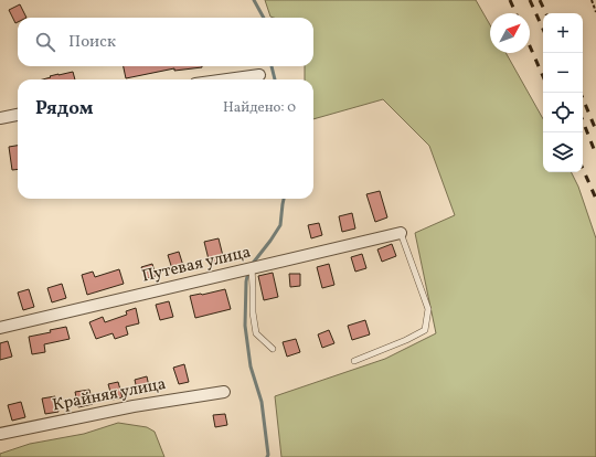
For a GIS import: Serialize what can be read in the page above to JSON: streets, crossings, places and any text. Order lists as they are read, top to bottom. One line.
{"streets":{"street":["Путевая улица","Крайняя улица"]},"north":"top right","page":{"map_buttons":["+","−"],"search":"Поиск","heading":["Рядом","Найдено: 0"]}}
